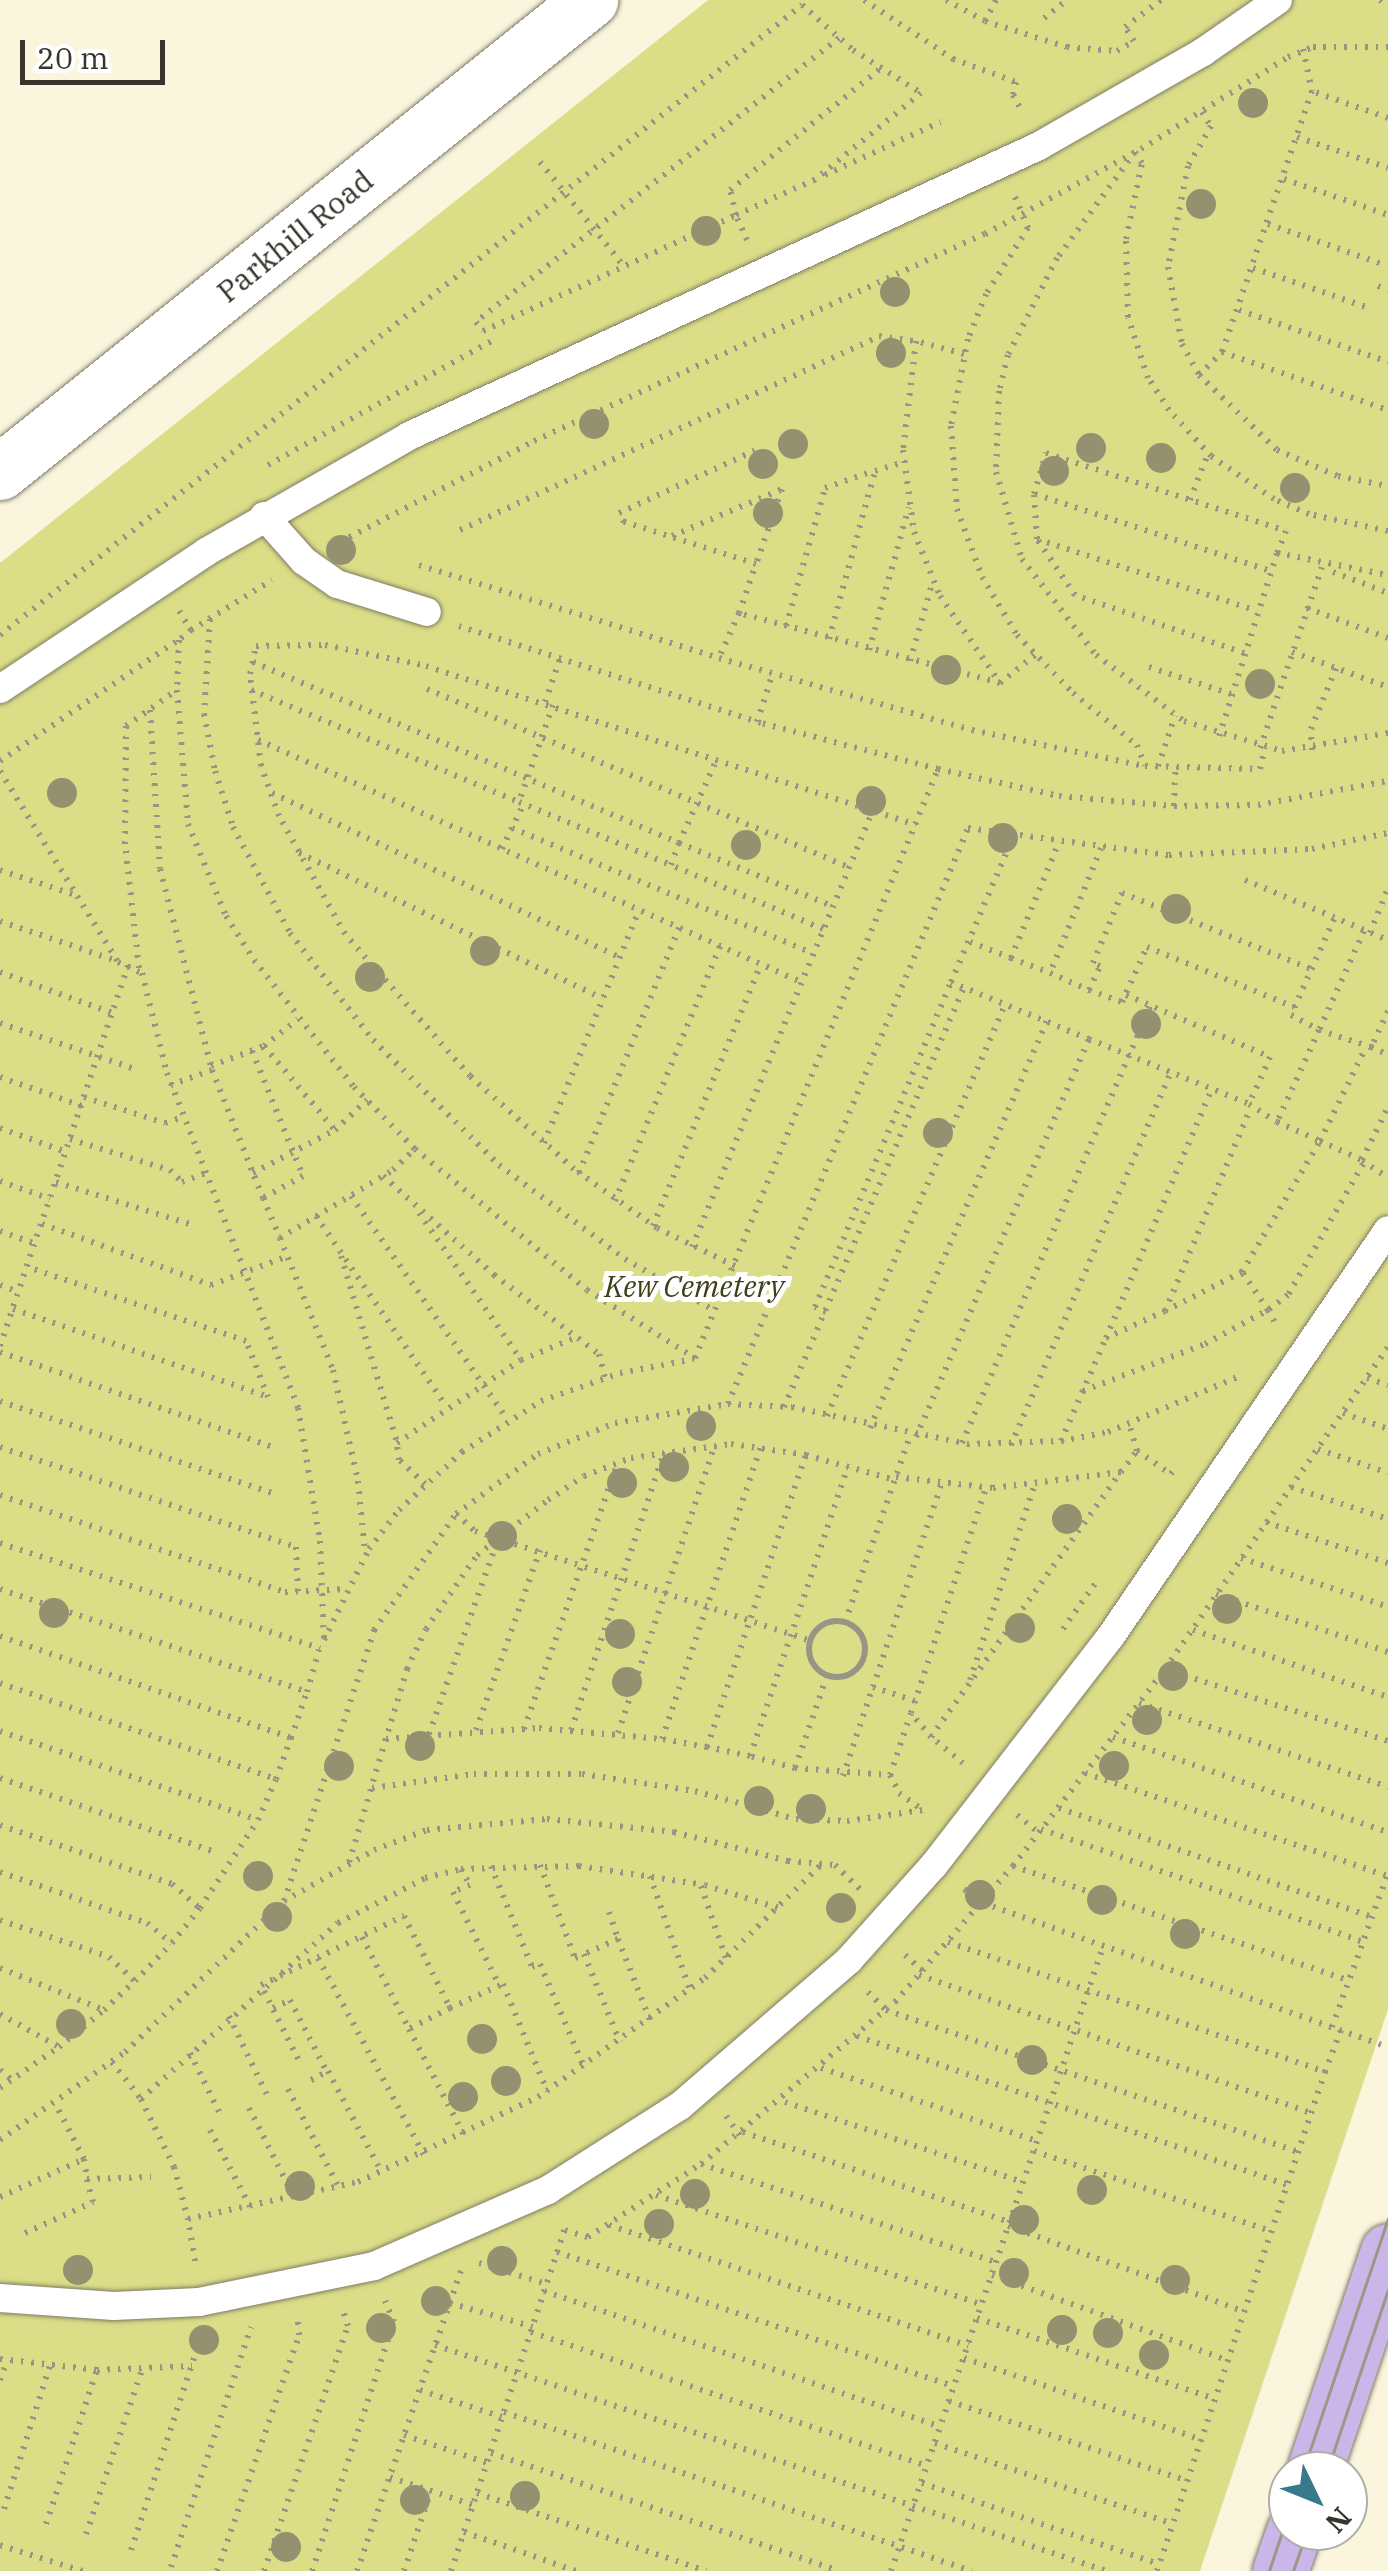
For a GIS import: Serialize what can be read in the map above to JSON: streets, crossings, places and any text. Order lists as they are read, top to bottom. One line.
{"streets":{"street":["Parkhill Road"]},"parks":["Kew Cemetery"],"scale_bar":"20 m","north":"bottom right"}
